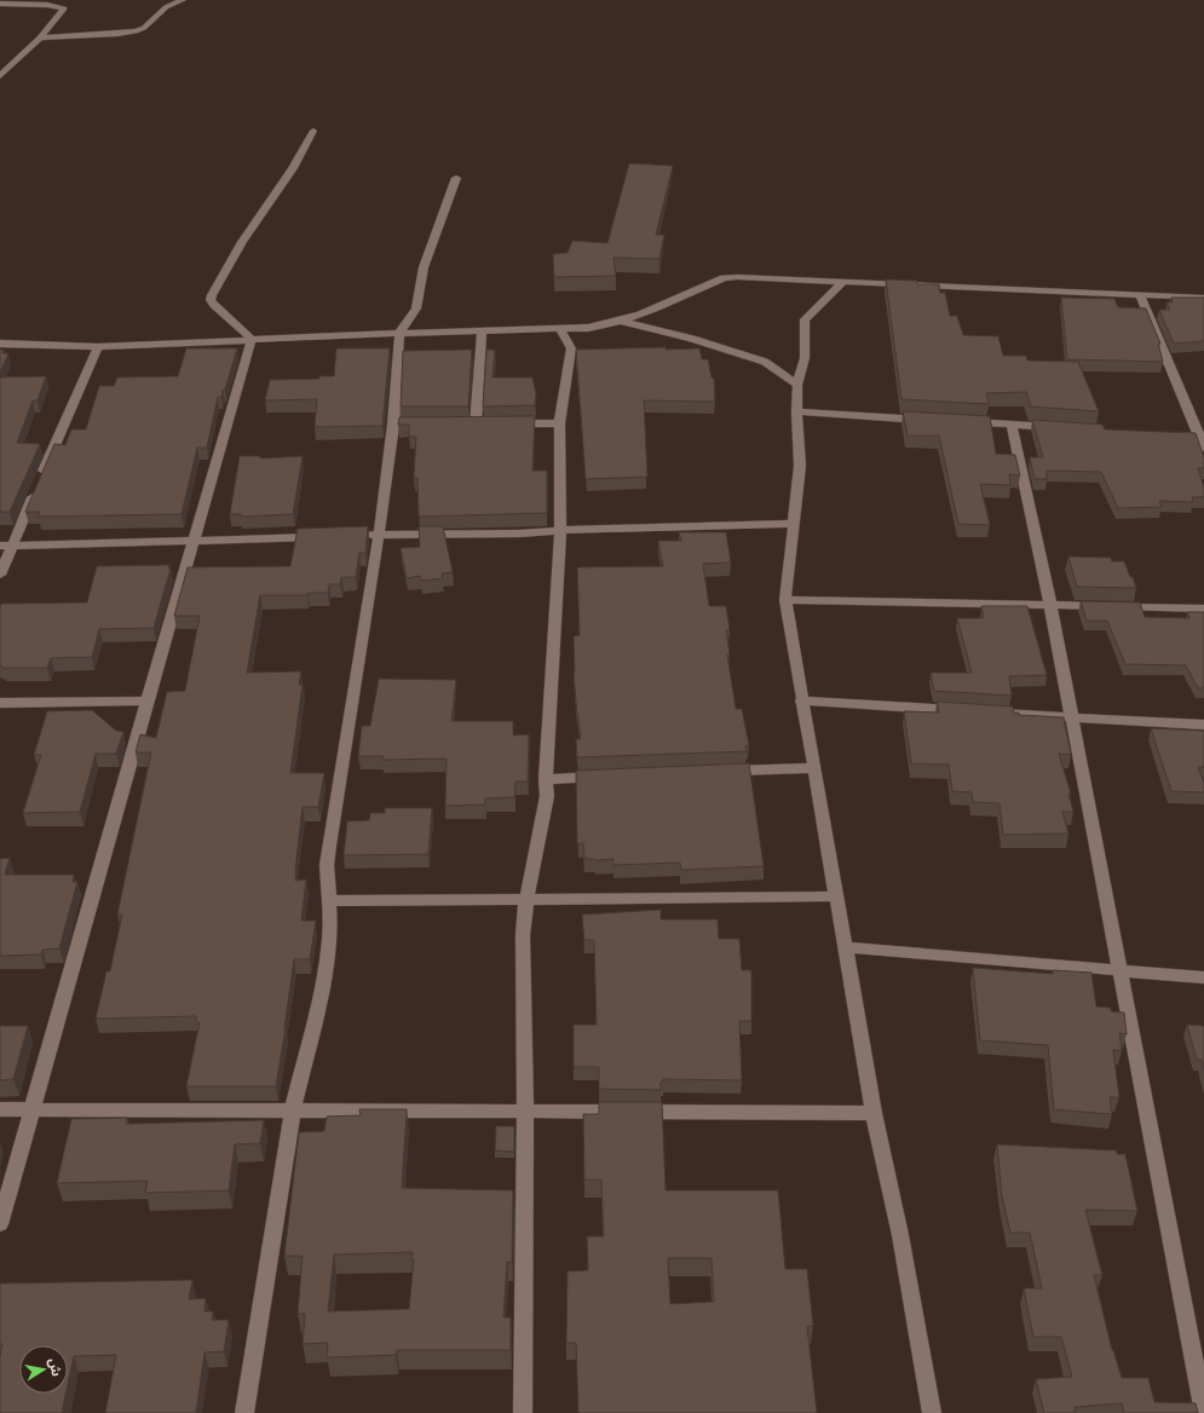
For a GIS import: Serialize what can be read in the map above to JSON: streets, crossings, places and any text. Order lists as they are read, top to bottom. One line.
{"north":"right"}
